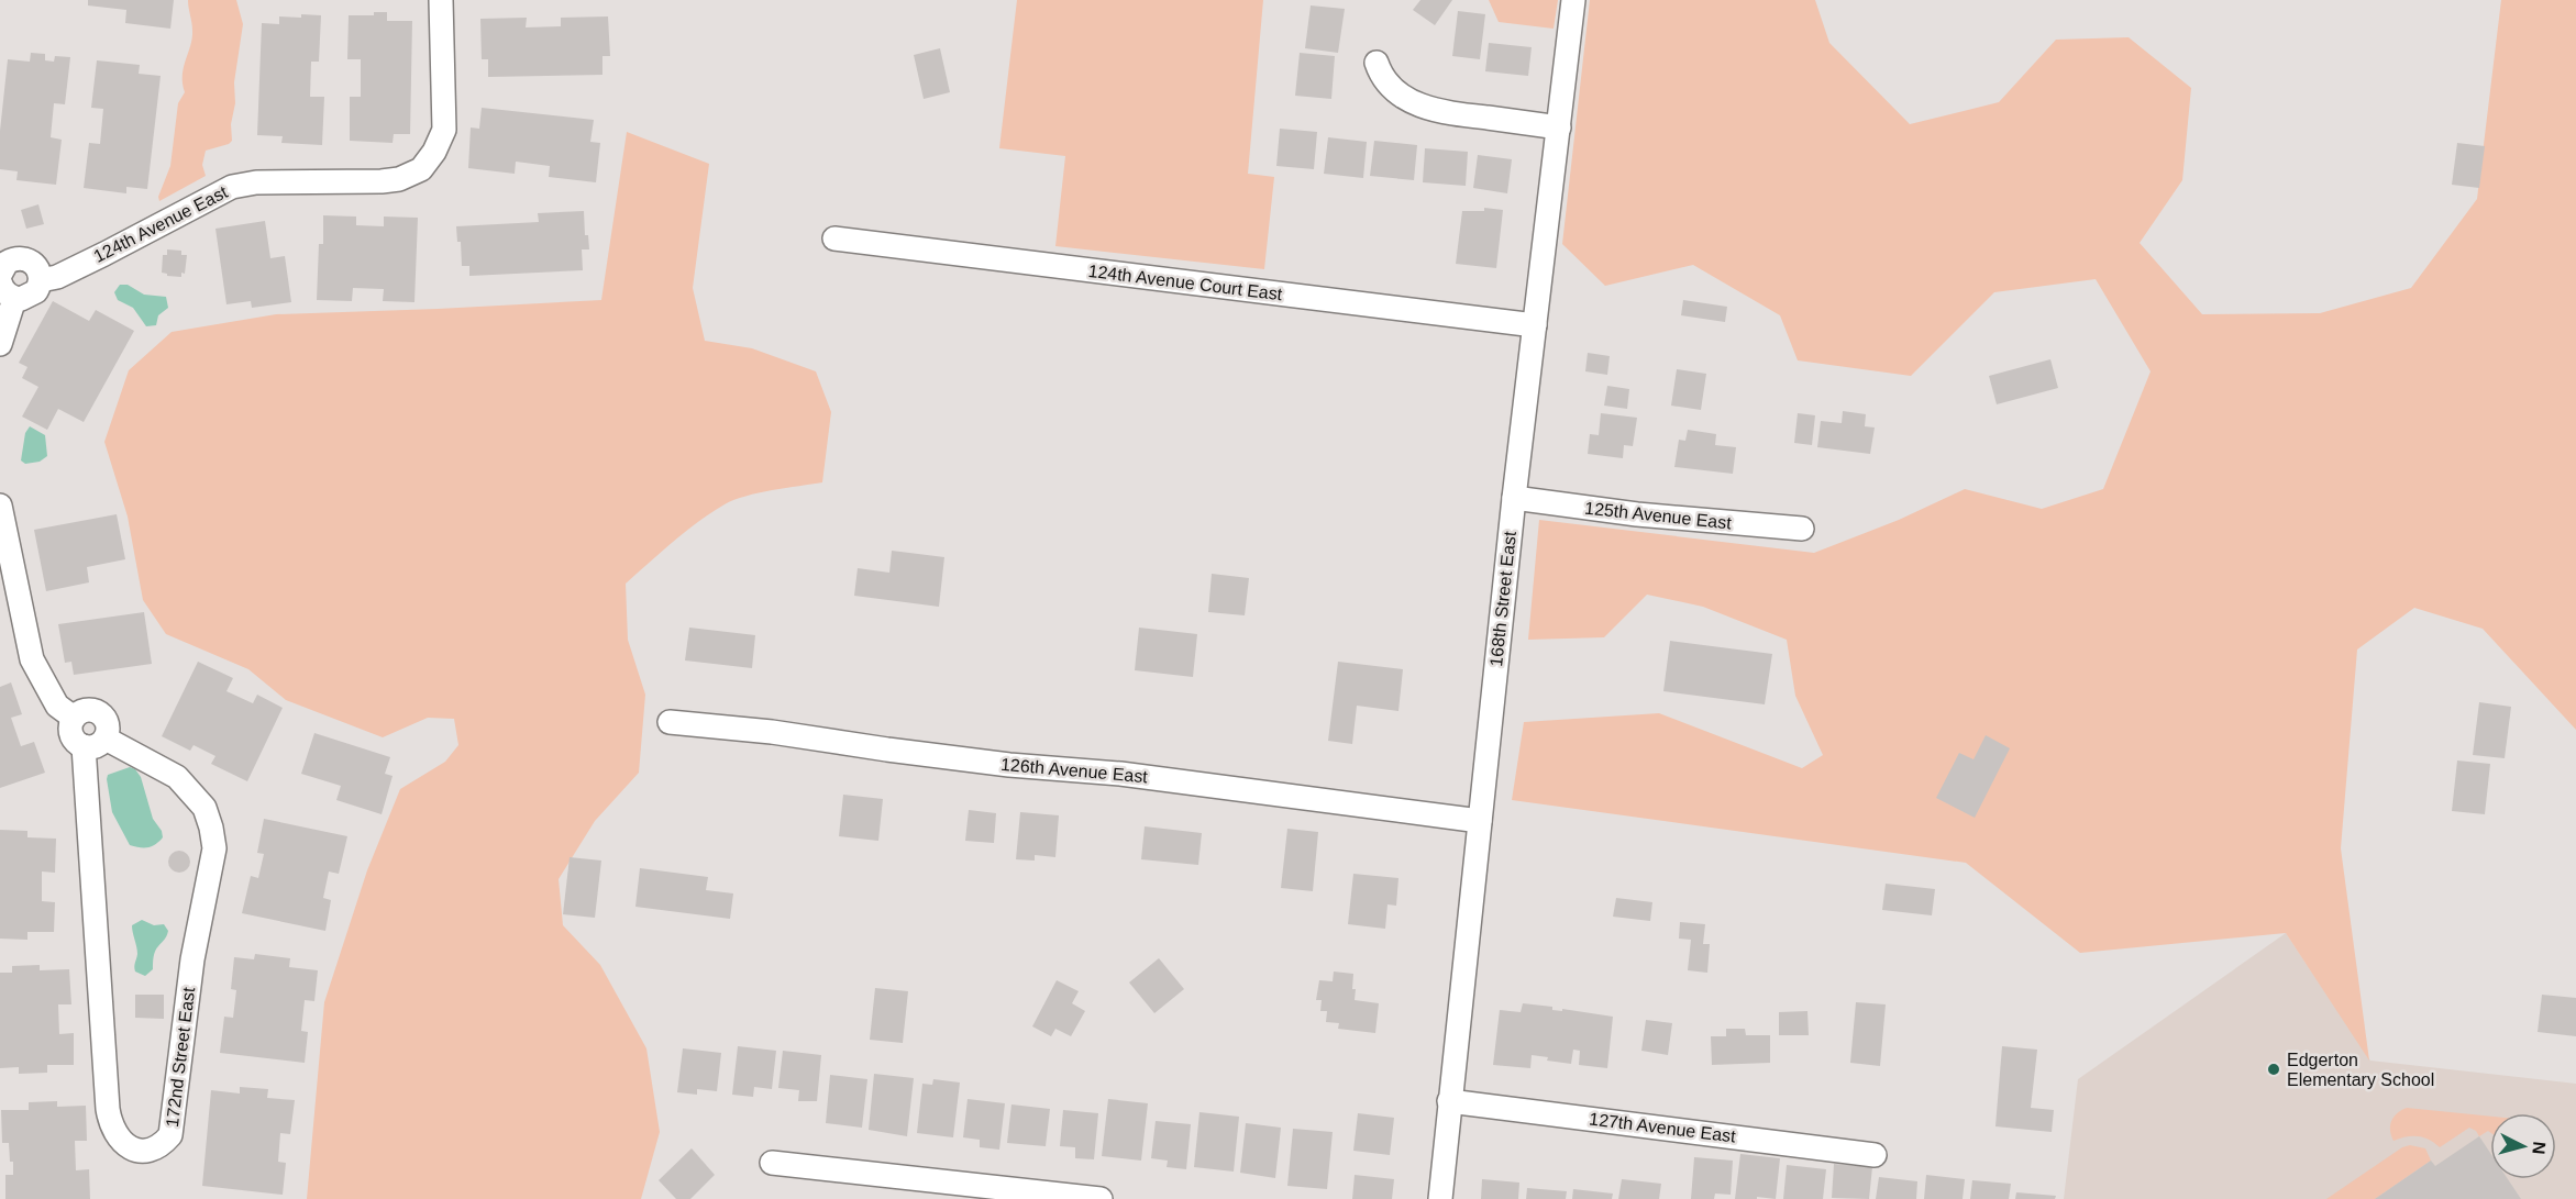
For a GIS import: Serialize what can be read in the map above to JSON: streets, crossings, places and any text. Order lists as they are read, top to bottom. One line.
{"streets":{"street":["124th Avenue East","124th Avenue Court East","125th Avenue East","168th Street East","126th Avenue East","172nd Street East","127th Avenue East"]},"crossings":[["124th Avenue Court East","168th Street East"],["125th Avenue East","168th Street East"],["168th Street East","126th Avenue East"],["168th Street East","127th Avenue East"]],"places":["Edgerton Elementary School"],"north":"right"}
